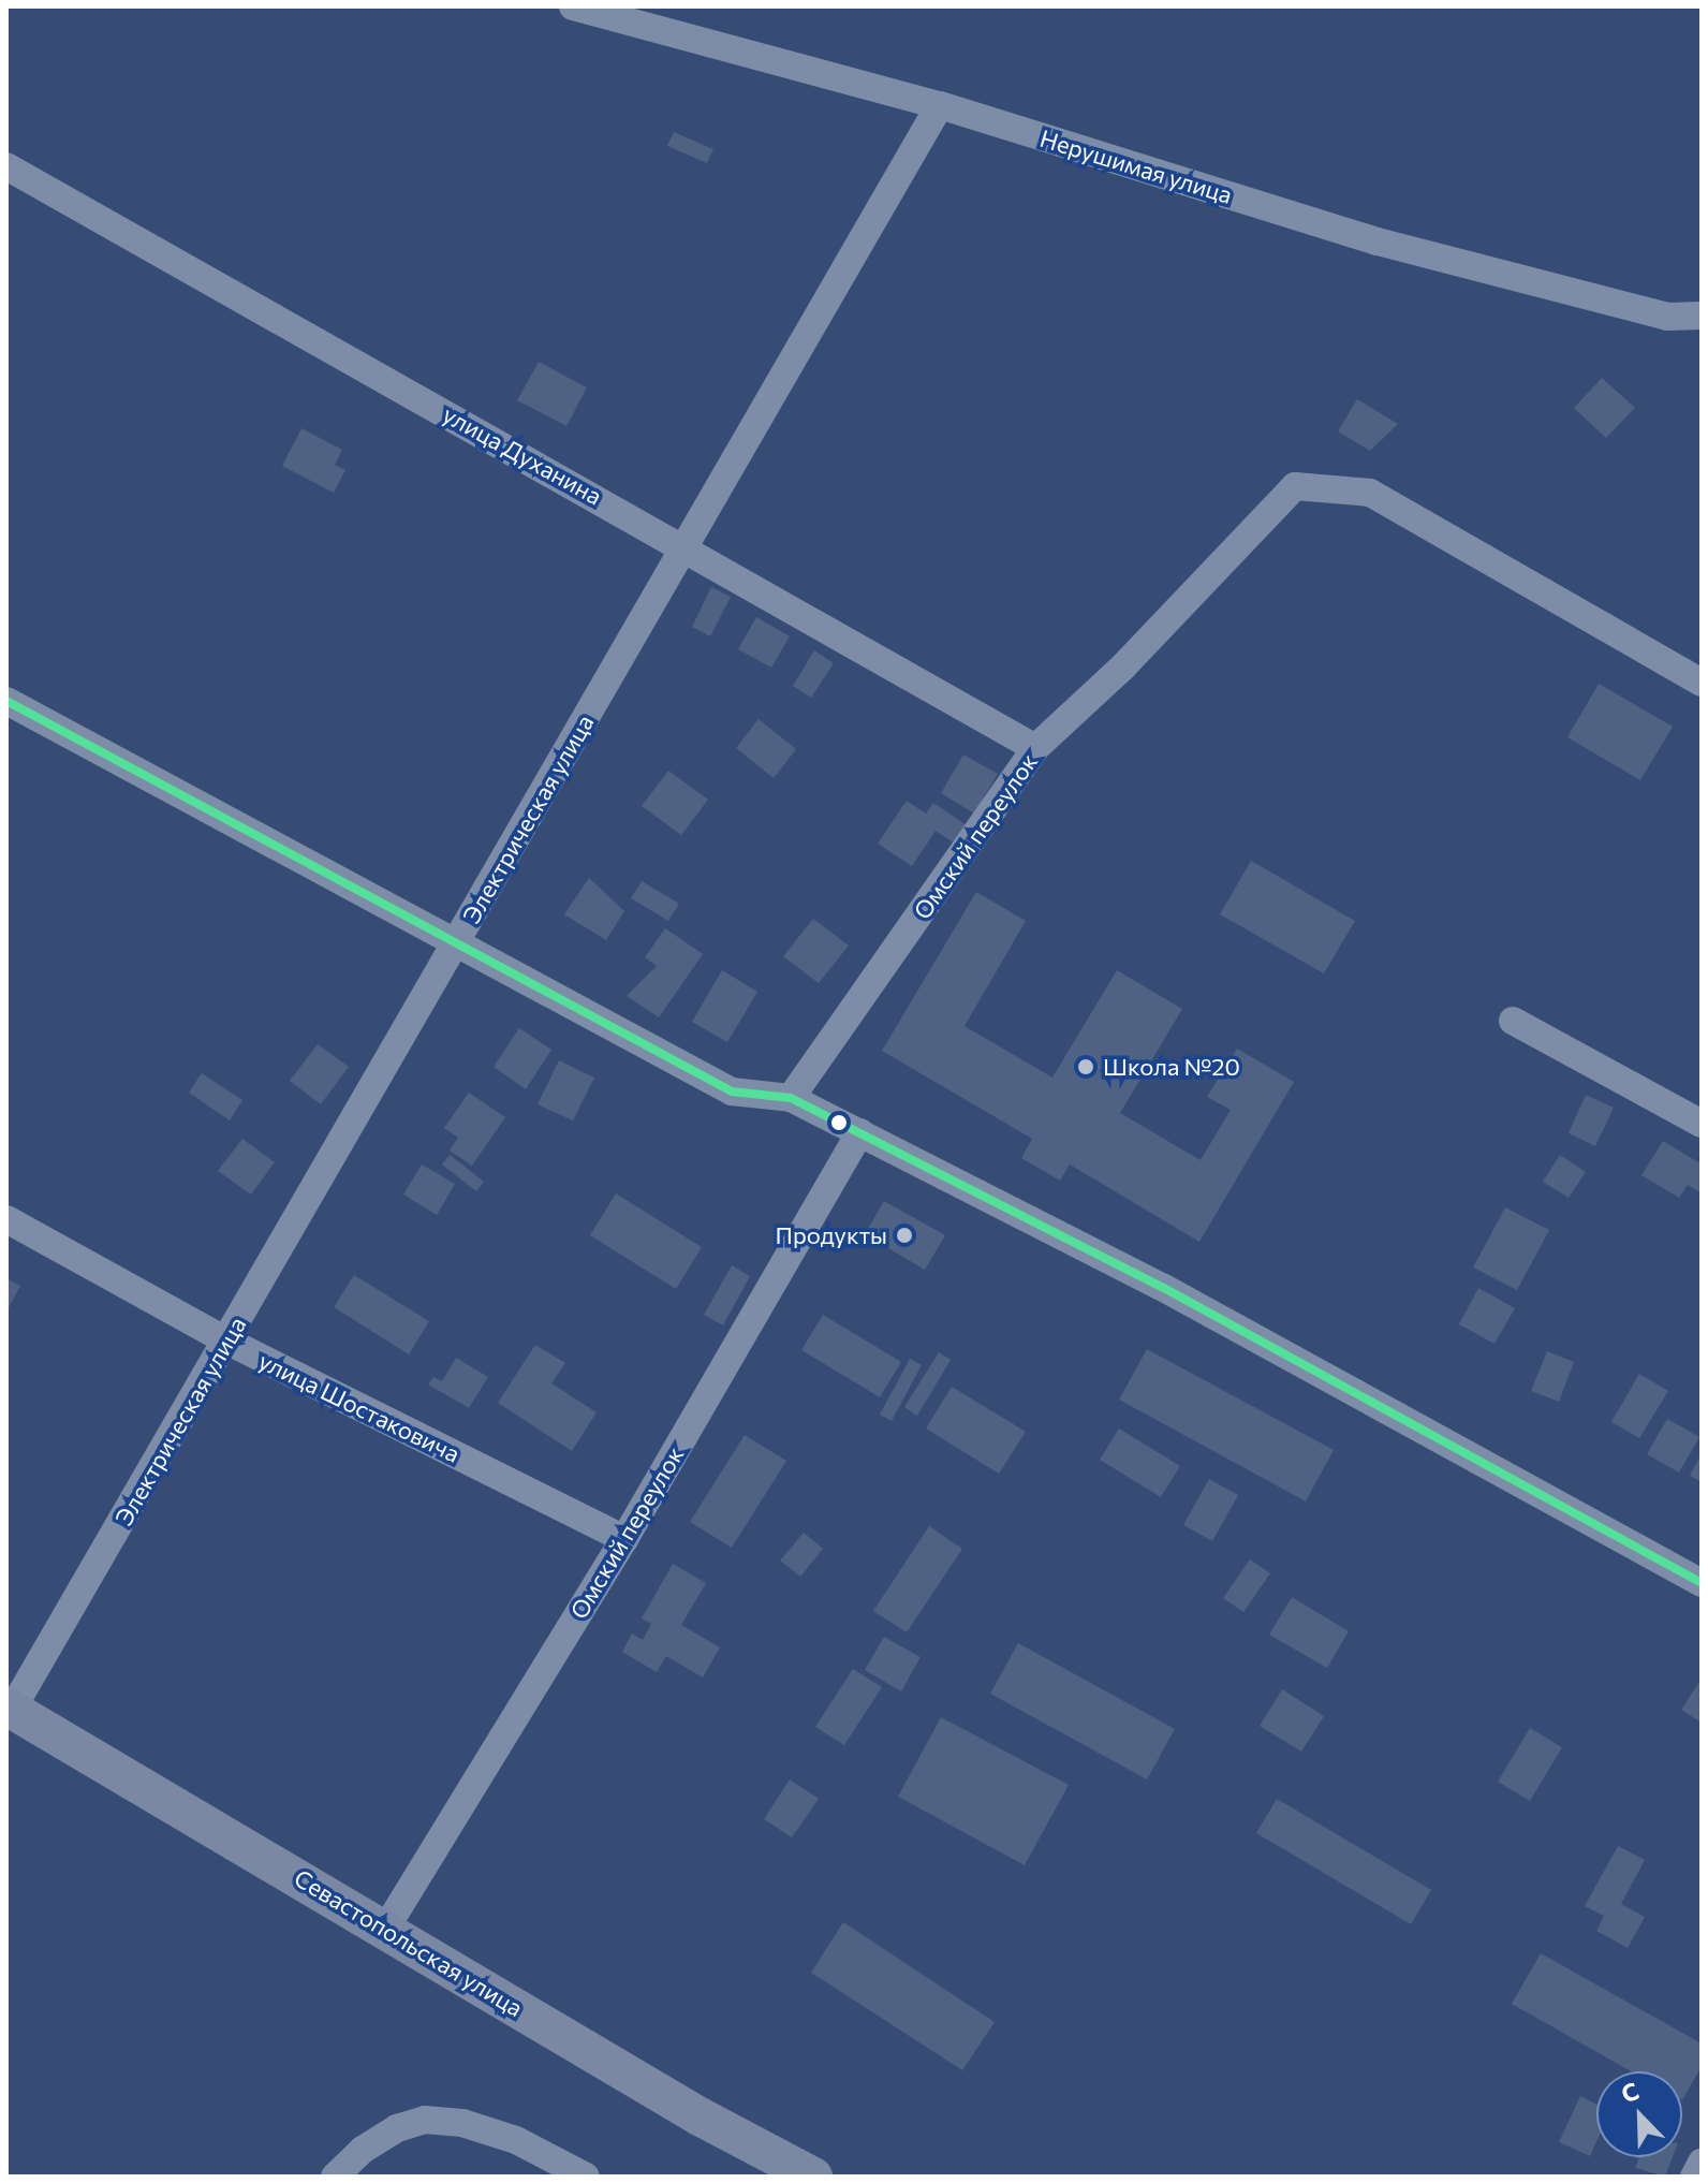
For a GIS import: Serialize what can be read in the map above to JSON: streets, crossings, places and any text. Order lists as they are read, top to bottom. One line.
{"streets":{"street":["Нерушимая улица","улица Духанина","Электрическая улица","Омский переулок","улица Шостаковича","Севастопольская улица"]},"crossings":[["Нерушимая улица","Электрическая улица"],["улица Духанина","Электрическая улица"],["улица Духанина","Омский переулок"],["Электрическая улица","улица Шостаковича"],["Электрическая улица","Севастопольская улица"],["Омский переулок","улица Шостаковича"],["Омский переулок","Севастопольская улица"]],"places":["Школа №20","Продукты"],"north":"top left"}
